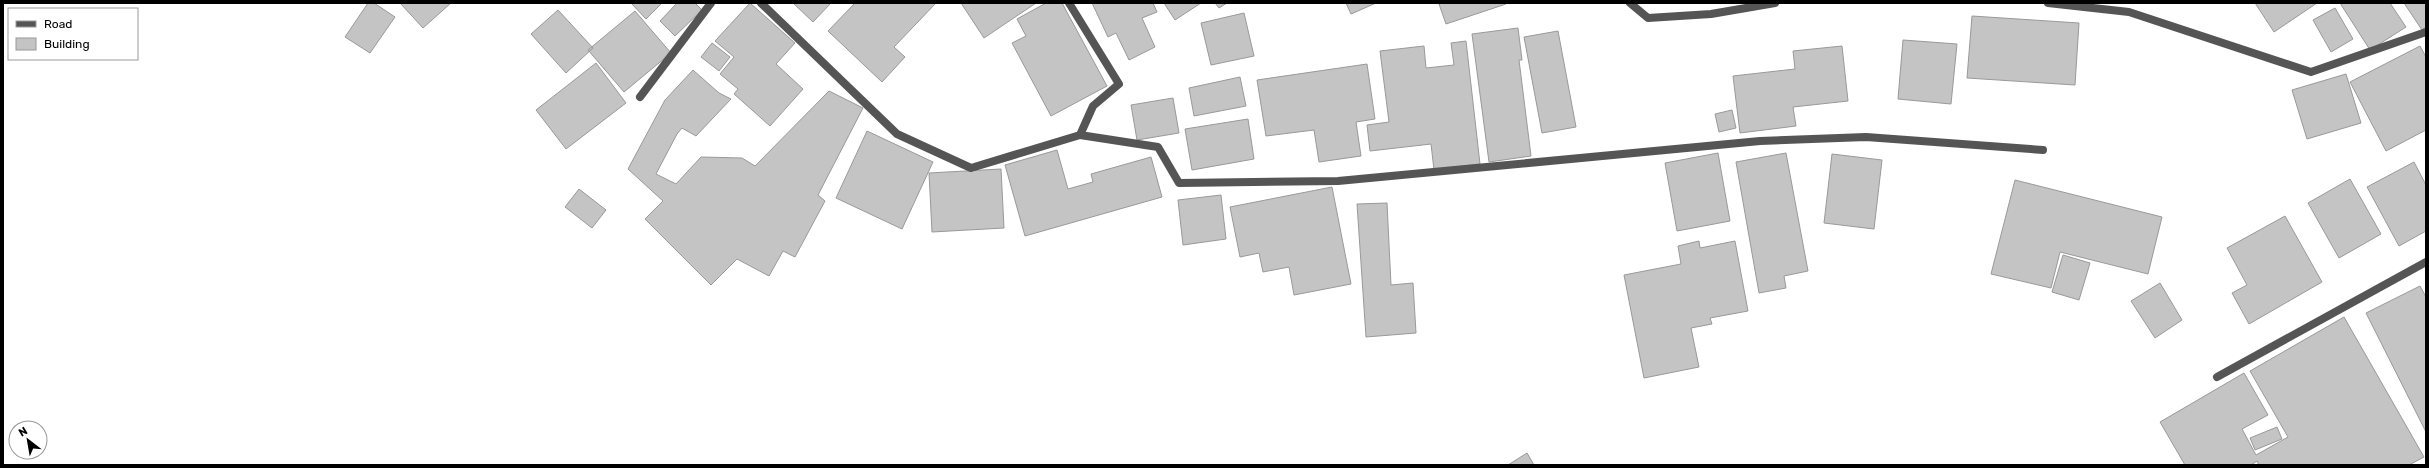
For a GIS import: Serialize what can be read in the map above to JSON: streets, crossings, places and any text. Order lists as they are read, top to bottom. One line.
{"legend":["Road","Building"],"north":"top left"}
